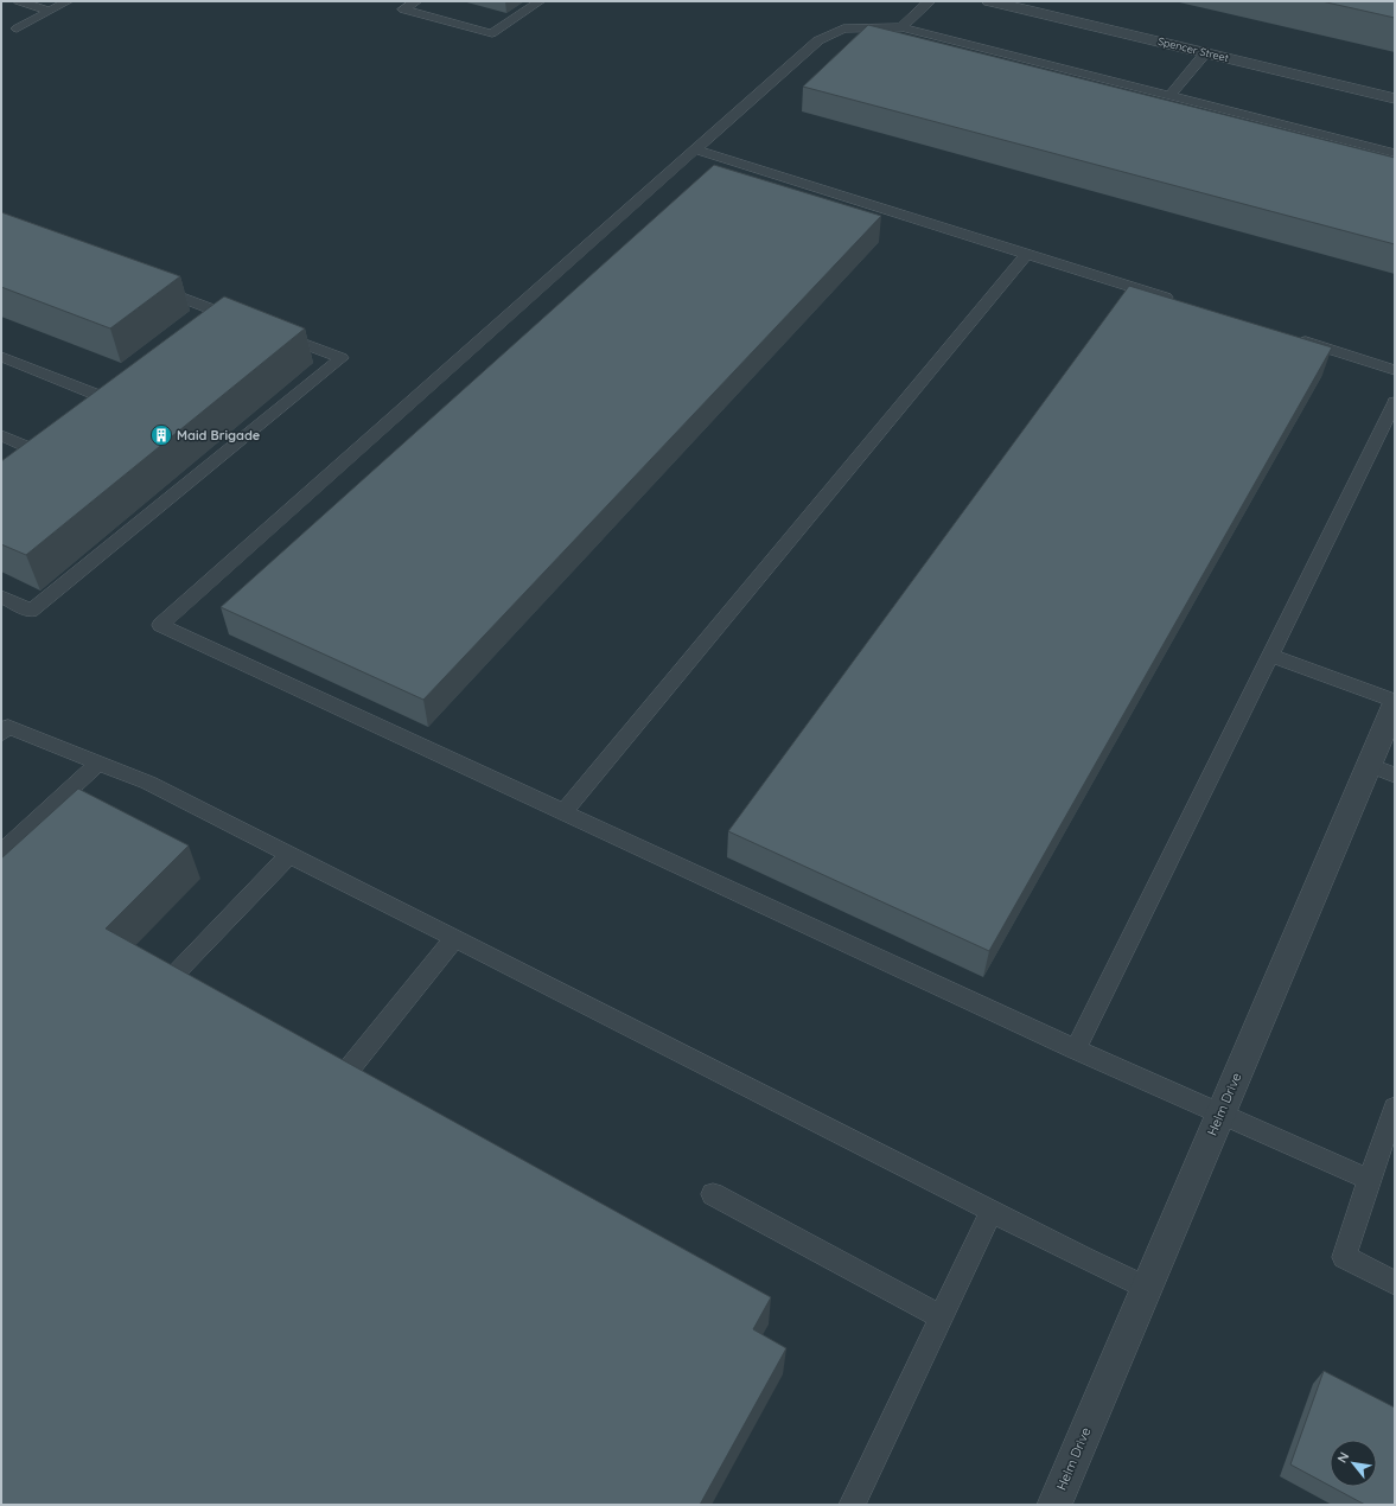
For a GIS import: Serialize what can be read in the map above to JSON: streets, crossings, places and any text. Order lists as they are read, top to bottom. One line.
{"streets":{"street":["Spencer Street","Helm Drive"]},"places":{"building":["Maid Brigade"]},"north":"top left"}
